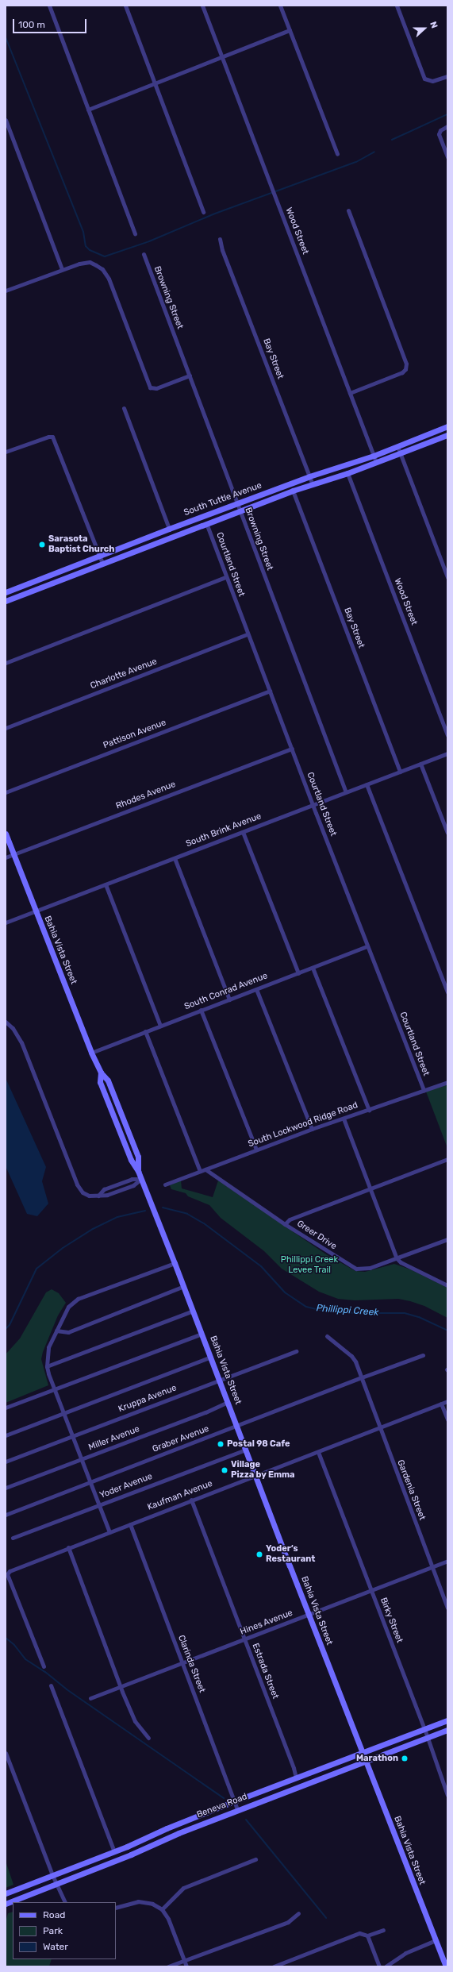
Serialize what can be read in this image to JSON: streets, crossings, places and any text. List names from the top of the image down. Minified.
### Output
{"streets":{"main road":["South Tuttle Avenue","Bahia Vista Street","Beneva Road"],"street":["Wood Street","Browning Street","Bay Street","Courtland Street","Charlotte Avenue","Pattison Avenue","Rhodes Avenue","South Brink Avenue","South Conrad Avenue","South Lockwood Ridge Road","Greer Drive","Kruppa Avenue","Miller Avenue","Graber Avenue","Yoder Avenue","Gardenia Street","Kaufman Avenue","Birky Street","Hines Avenue","Clarinda Street","Estrada Street"]},"crossings":[["Wood Street","South Tuttle Avenue"],["Browning Street","South Tuttle Avenue"],["Browning Street","South Brink Avenue"],["Bay Street","South Tuttle Avenue"],["Bay Street","South Brink Avenue"],["South Tuttle Avenue","Courtland Street"],["Courtland Street","Charlotte Avenue"],["Courtland Street","Pattison Avenue"],["Courtland Street","Rhodes Avenue"],["Courtland Street","South Brink Avenue"],["Courtland Street","South Conrad Avenue"],["Courtland Street","South Lockwood Ridge Road"],["Rhodes Avenue","Bahia Vista Street"],["South Brink Avenue","Bahia Vista Street"],["Bahia Vista Street","South Conrad Avenue"],["Bahia Vista Street","Kruppa Avenue"],["Bahia Vista Street","Miller Avenue"],["Bahia Vista Street","Graber Avenue"],["Bahia Vista Street","Yoder Avenue"],["Bahia Vista Street","Kaufman Avenue"],["Bahia Vista Street","Hines Avenue"],["Bahia Vista Street","Beneva Road"],["South Lockwood Ridge Road","Greer Drive"],["Graber Avenue","Gardenia Street"],["Gardenia Street","Kaufman Avenue"],["Gardenia Street","Hines Avenue"],["Kaufman Avenue","Birky Street"],["Kaufman Avenue","Clarinda Street"],["Kaufman Avenue","Estrada Street"],["Birky Street","Hines Avenue"],["Birky Street","Beneva Road"],["Hines Avenue","Clarinda Street"],["Hines Avenue","Estrada Street"],["Clarinda Street","Beneva Road"],["Estrada Street","Beneva Road"]],"water":["Phillippi Creek"],"parks":["Phillippi Creek Levee Trail"],"places":["Sarasota Baptist Church","Postal 98 Cafe","Village Pizza by Emma","Yoder‘s Restaurant","Marathon"],"legend":["Road","Park","Water"],"scale_bar":"100 m","north":"right"}
